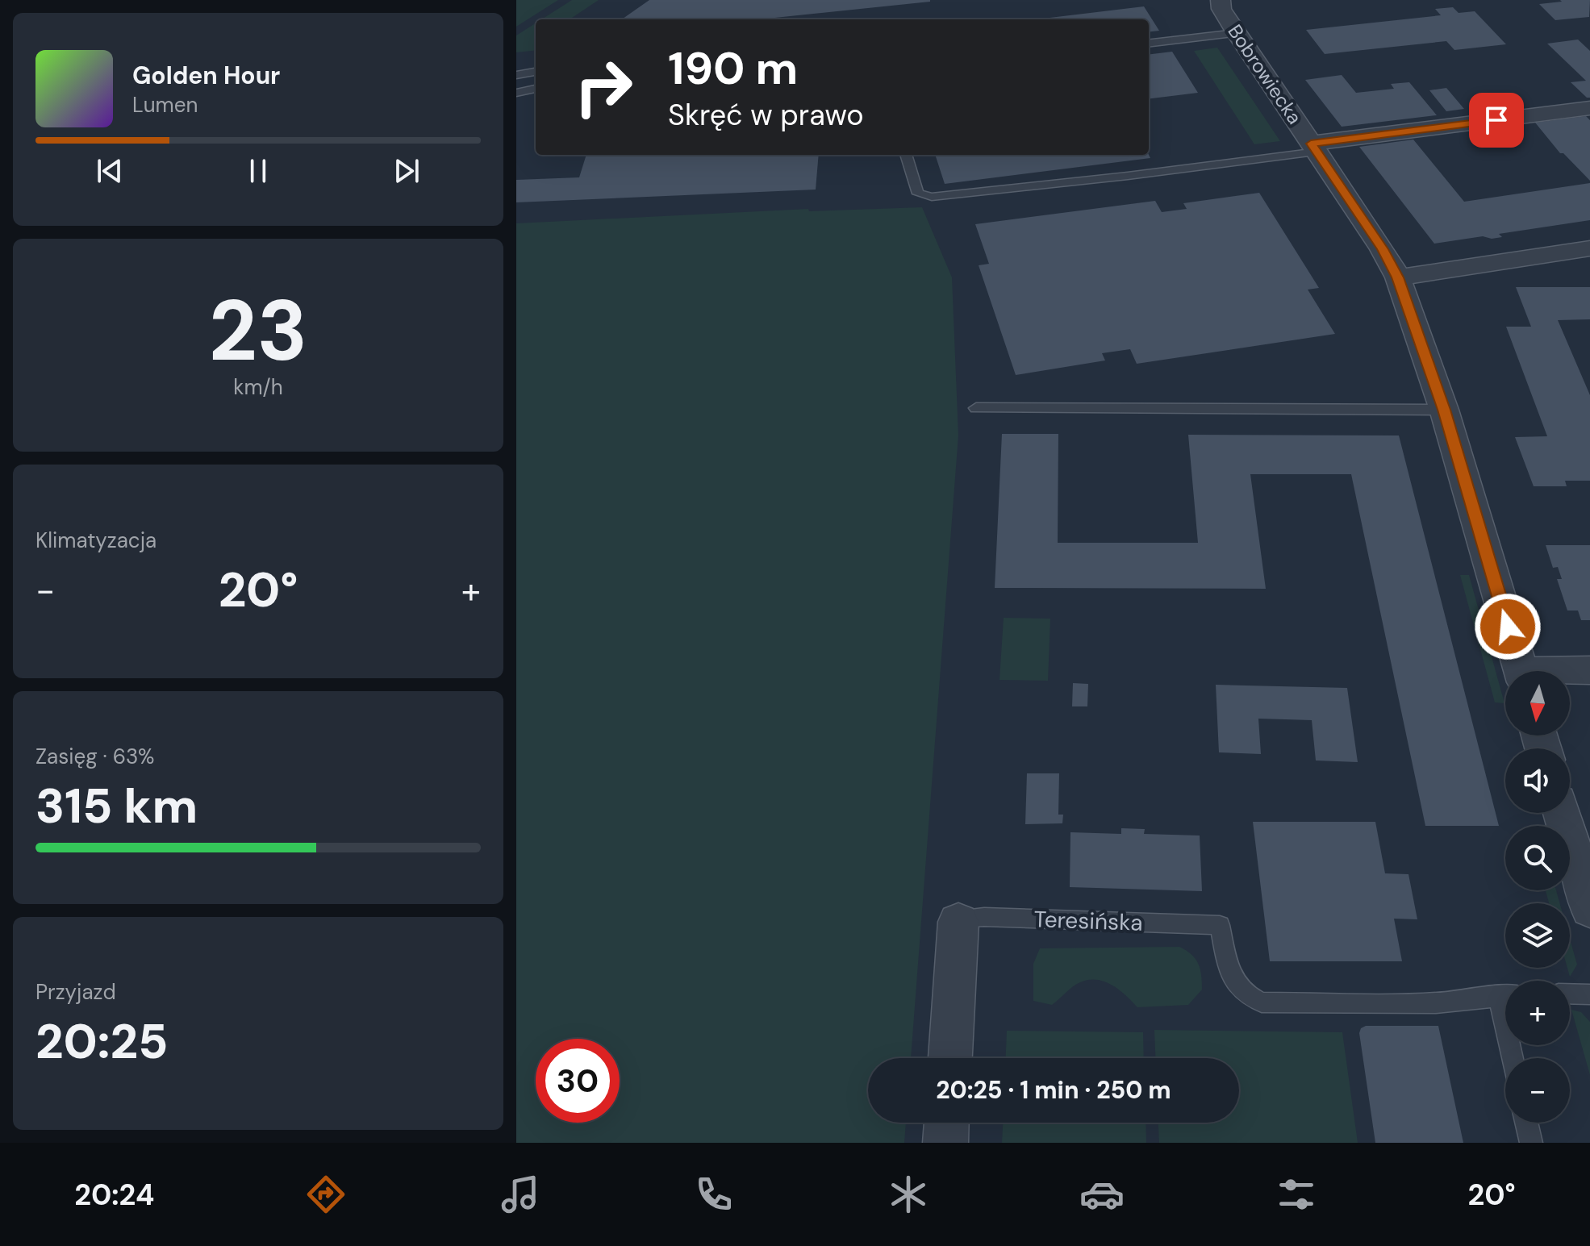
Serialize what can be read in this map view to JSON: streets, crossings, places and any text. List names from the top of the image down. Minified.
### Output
{"streets":{"street":["Bobrowiecka"],"lane":["Teresińska"]},"north":"bottom","page":{"turn":["190 m","Skręć w prawo"],"song":["Golden Hour","Lumen"],"tile":[["23","km/h"],"Klimatyzacja",["Zasięg · 63%","315 km"],["Przyjazd","20:25"]],"heat":["−","20°","+"],"map_buttons":["+","−"],"limit":"30","trip":"20:25 · 1 min · 250 m","tabs":["20:24","20°"]}}
